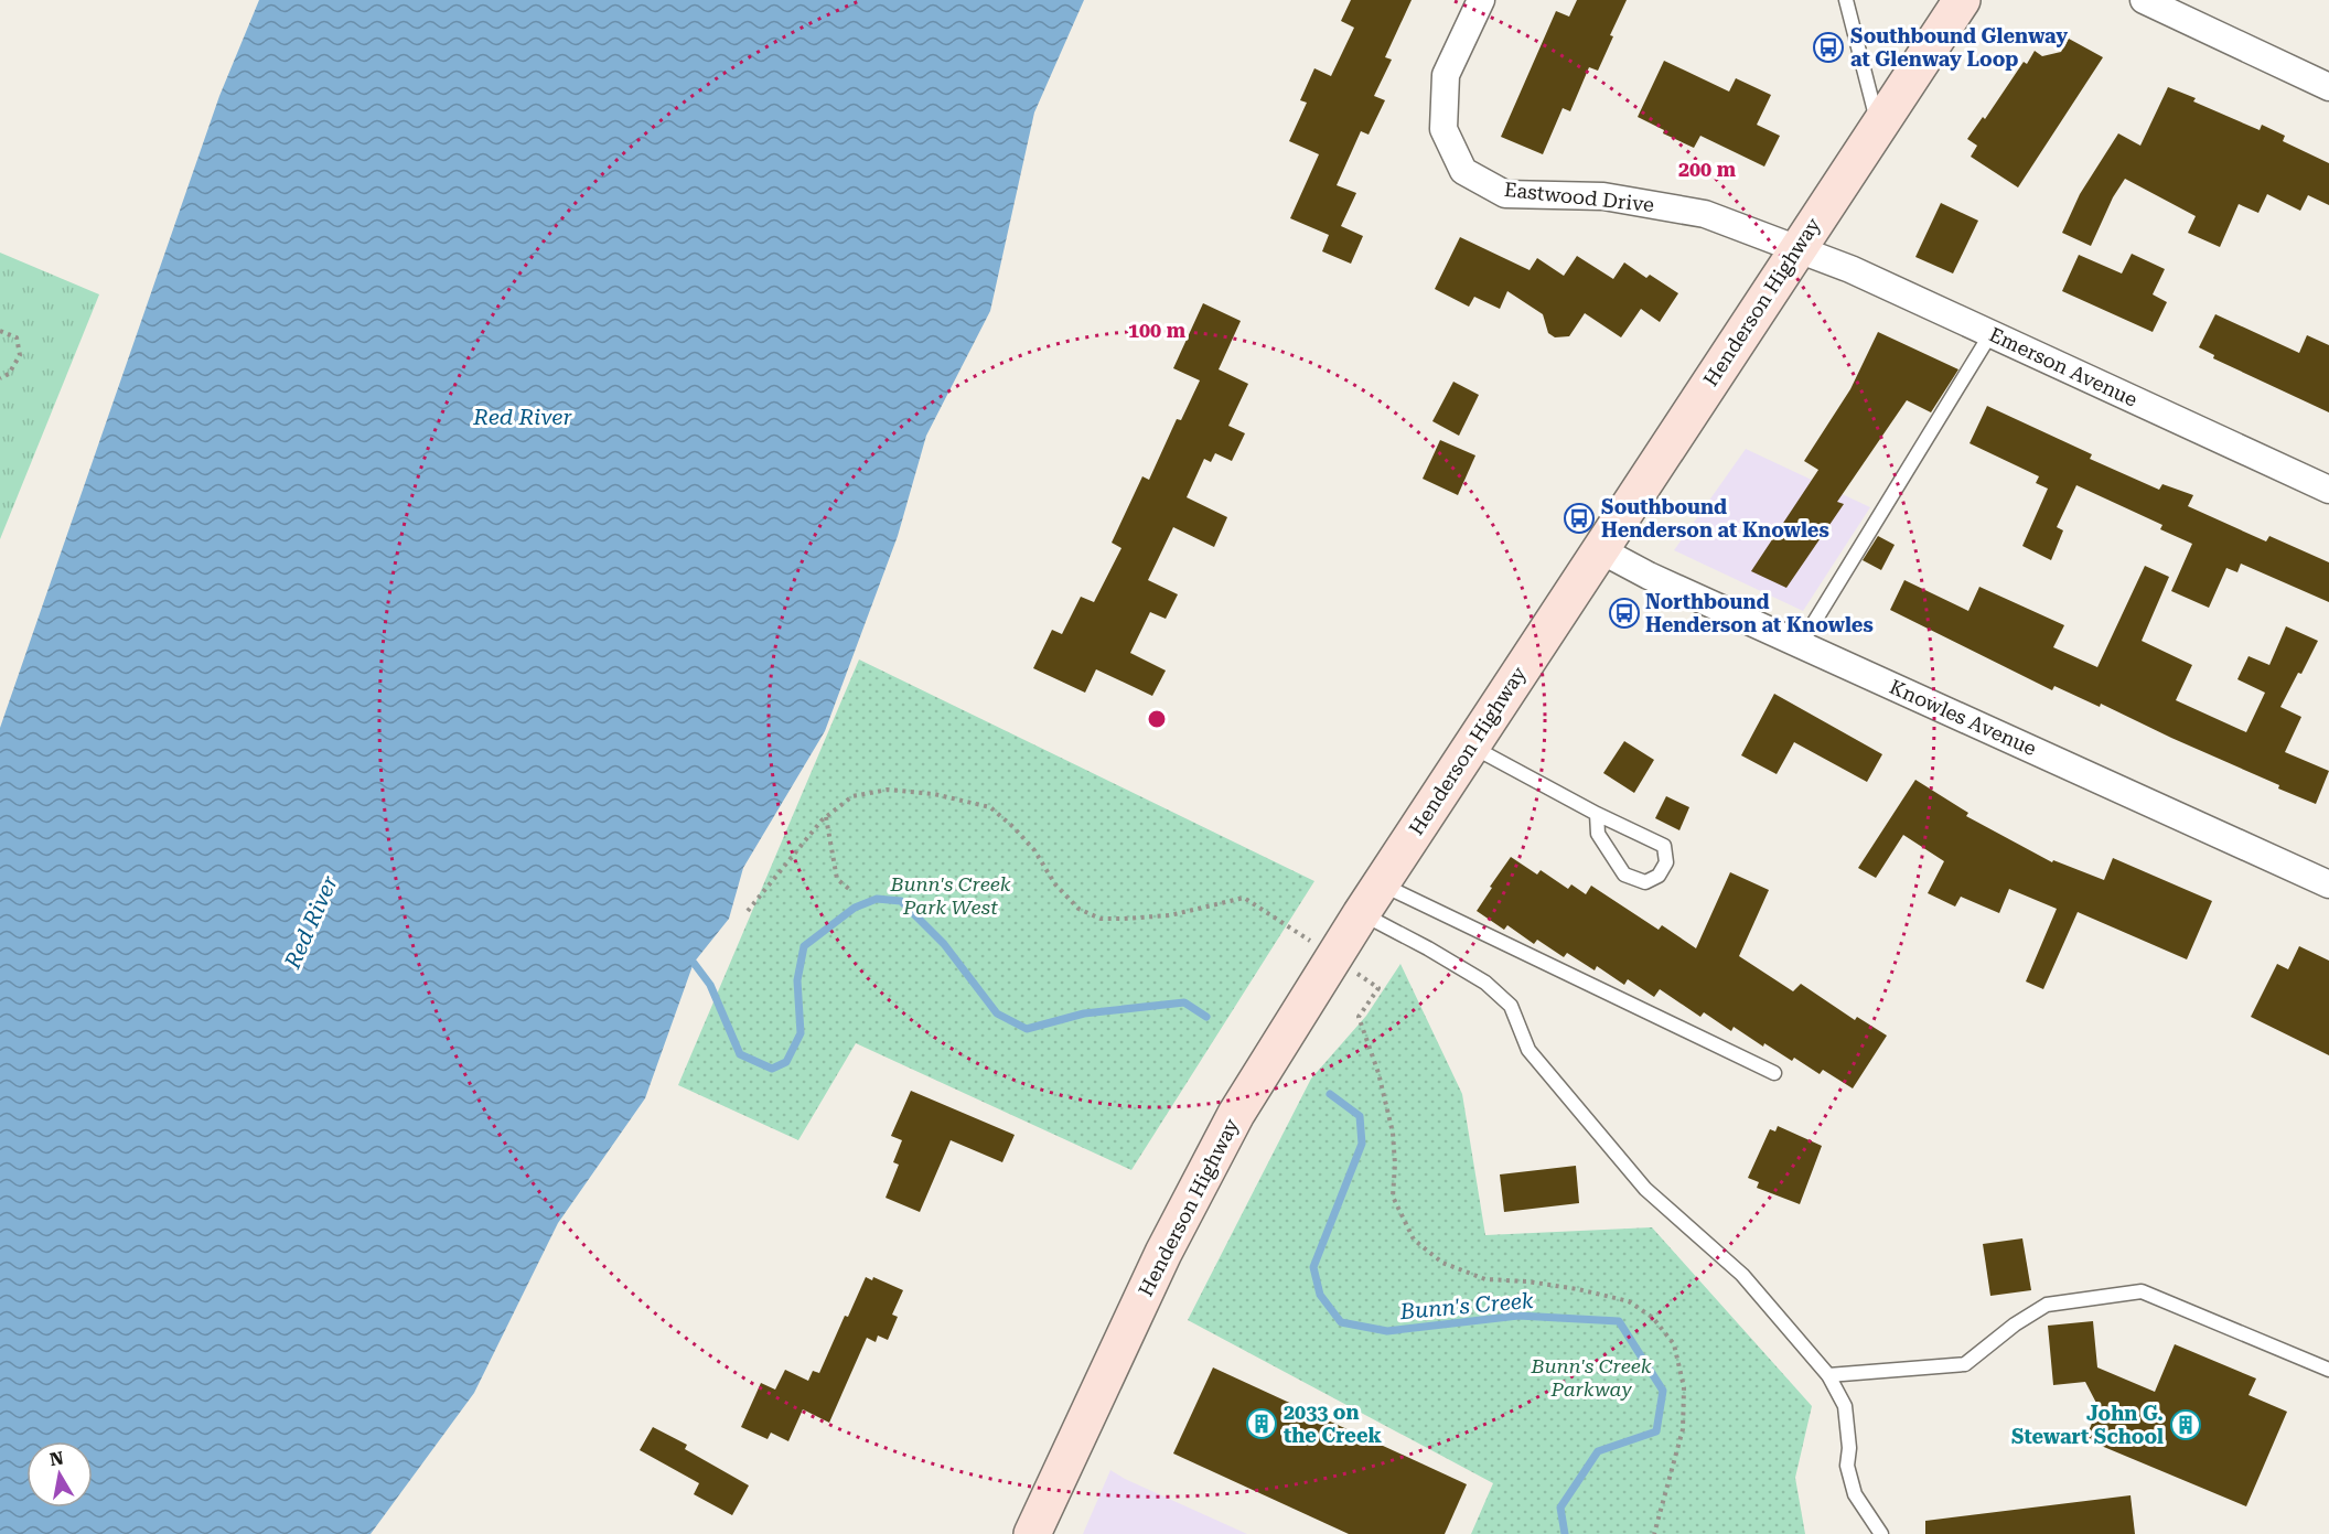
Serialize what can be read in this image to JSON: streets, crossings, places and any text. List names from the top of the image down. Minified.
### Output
{"streets":{"main road":["Henderson Highway"],"street":["Eastwood Drive","Emerson Avenue","Knowles Avenue"]},"crossings":[["Eastwood Drive","Henderson Highway"],["Eastwood Drive","Emerson Avenue"],["Henderson Highway","Emerson Avenue"],["Henderson Highway","Knowles Avenue"]],"water":["Red River","Bunn's Creek"],"parks":["Bunn's Creek Park West","Bunn's Creek Parkway"],"places":{"bus stop":["Southbound Glenway at Glenway Loop","Southbound Henderson at Knowles","Northbound Henderson at Knowles"],"building":["2033 on the Creek","John G. Stewart School"]},"north":"top","rings":["200 m","100 m"]}
